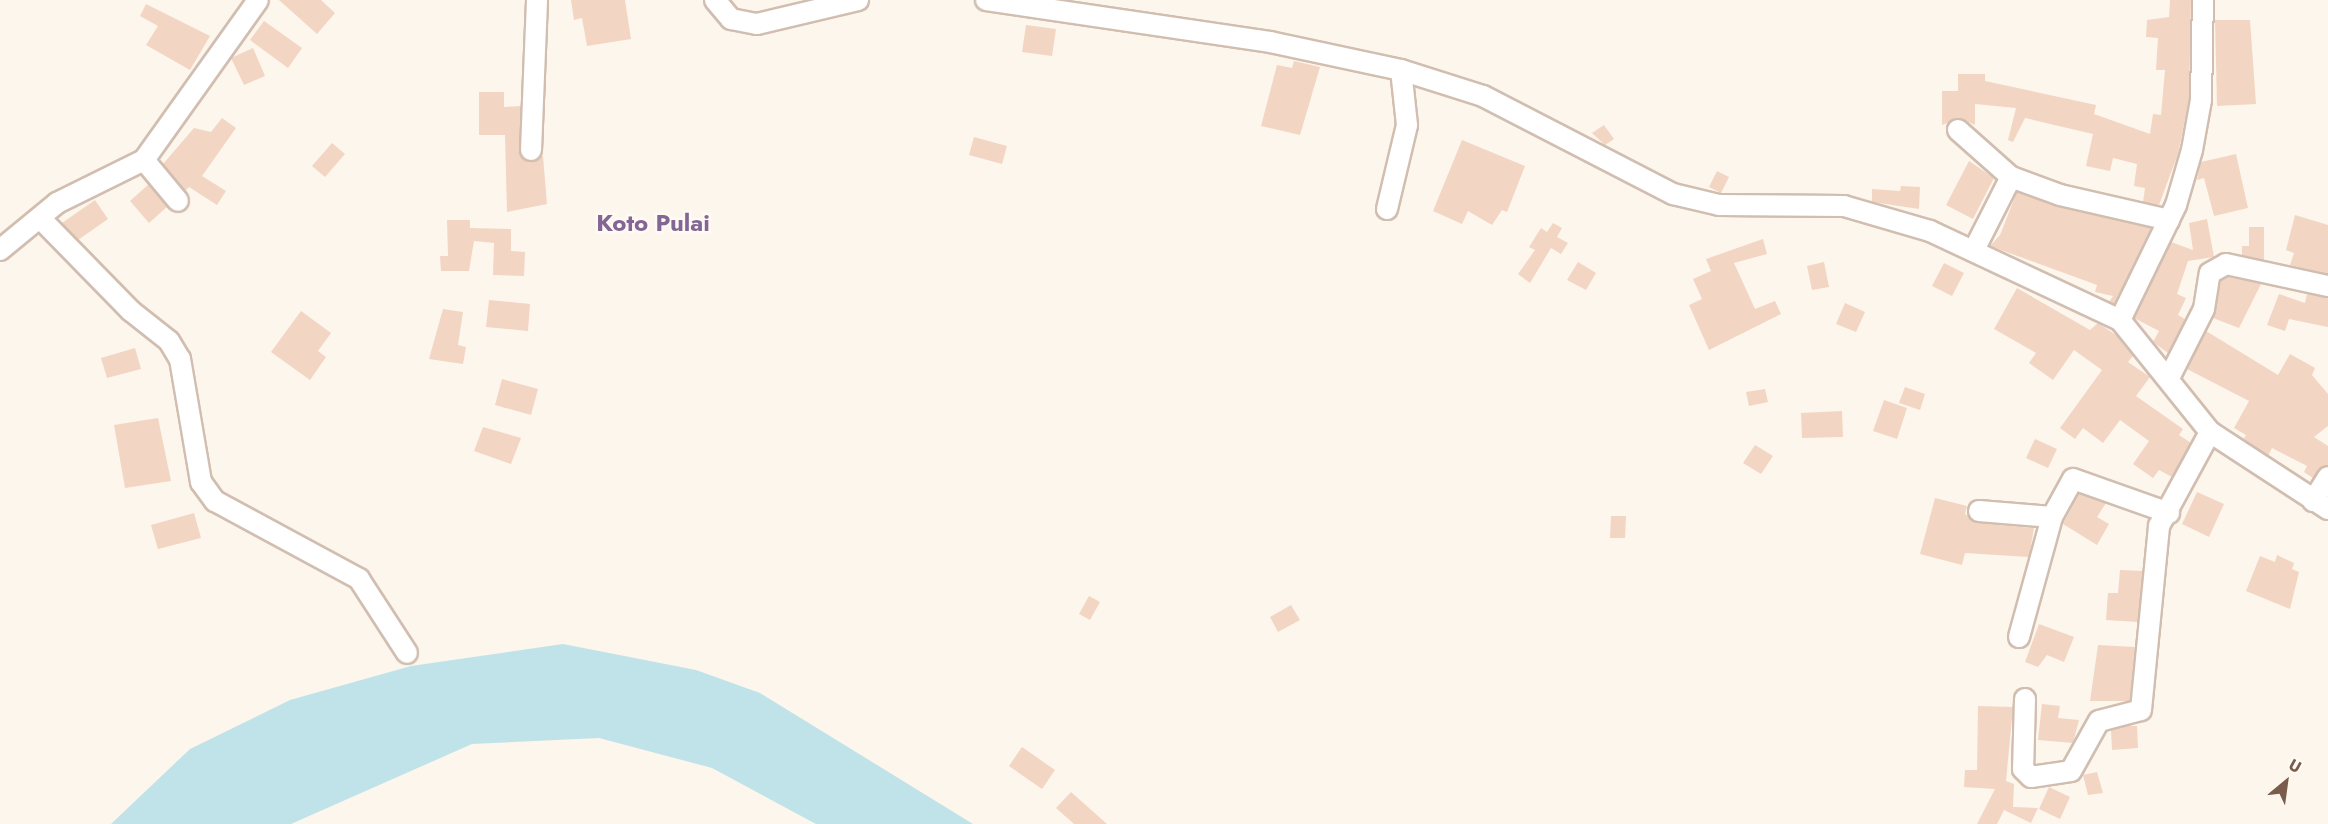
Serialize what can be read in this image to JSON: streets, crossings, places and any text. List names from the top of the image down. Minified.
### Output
{"districts":["Koto Pulai"],"north":"top right"}
